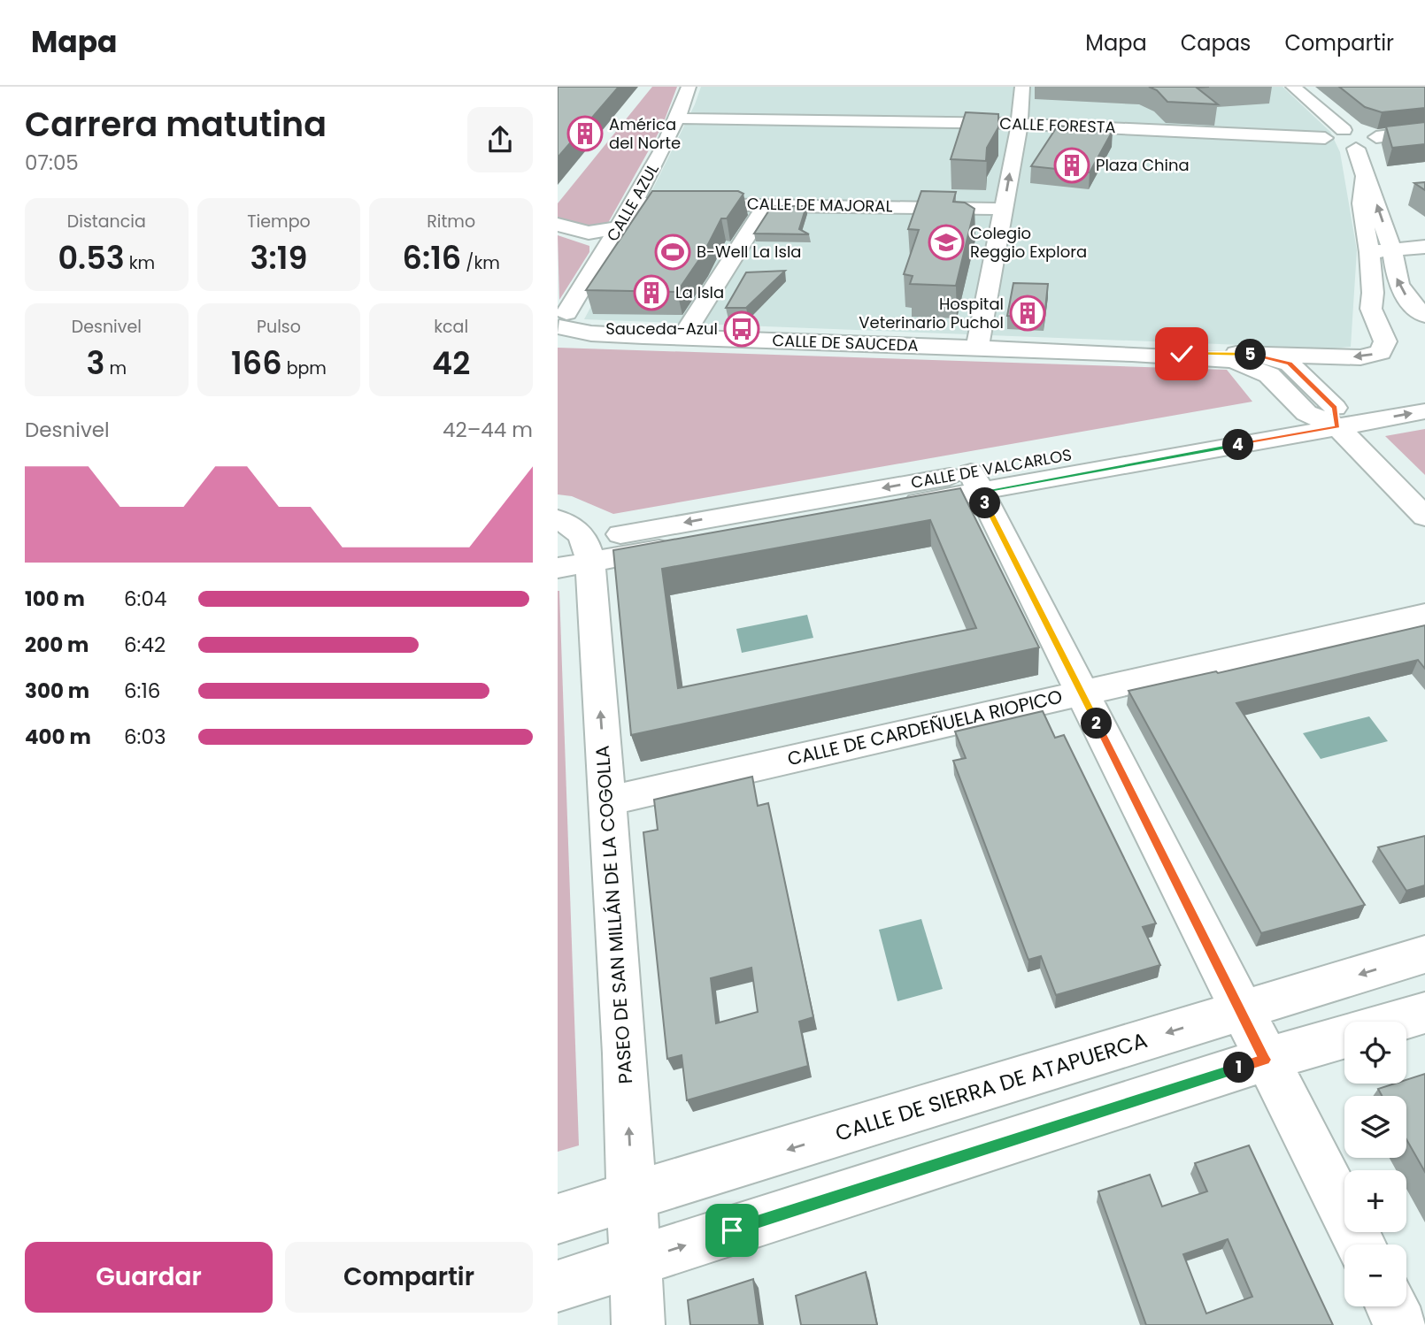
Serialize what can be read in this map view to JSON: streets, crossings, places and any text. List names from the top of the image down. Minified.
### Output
{"streets":{"street":["CALLE FORESTA","CALLE AZUL","CALLE DE MAJORAL","CALLE DE SAUCEDA","CALLE DE VALCARLOS","CALLE DE CARDEÑUELA RIOPICO","PASEO DE SAN MILLÁN DE LA COGOLLA","CALLE DE SIERRA DE ATAPUERCA"]},"crossings":[["CALLE FORESTA","CALLE AZUL"],["CALLE AZUL","CALLE DE MAJORAL"],["CALLE AZUL","CALLE DE SAUCEDA"],["CALLE DE SAUCEDA","CALLE DE VALCARLOS"],["CALLE DE VALCARLOS","PASEO DE SAN MILLÁN DE LA COGOLLA"],["CALLE DE CARDEÑUELA RIOPICO","PASEO DE SAN MILLÁN DE LA COGOLLA"],["PASEO DE SAN MILLÁN DE LA COGOLLA","CALLE DE SIERRA DE ATAPUERCA"]],"one_way":["PASEO DE SAN MILLÁN DE LA COGOLLA"],"places":{"building":["América del Norte","Plaza China","La Isla","Hospital Veterinario Puchol"],"school or university":["Colegio Reggio Explora"],"sports":["B-Well La Isla"],"bus stop":["Sauceda-Azul"]},"page":{"header":"Mapa","nav":["Mapa","Capas","Compartir"],"heading":["Carrera matutina","07:05"],"stats":[["Distancia","0.53 km"],["Tiempo","3:19"],["Ritmo","6:16 /km"],["Desnivel","3 m"],["Pulso","166 bpm"],["kcal","42"]],"pins":["5","4","3","2","1"],"chart":["Desnivel","42–44 m"],"list":[{"name":"100 m","note":"6:04"},{"name":"200 m","note":"6:42"},{"name":"300 m","note":"6:16"},{"name":"400 m","note":"6:03"}],"map_buttons":["+","−"],"buttons":["Guardar","Compartir"]}}
